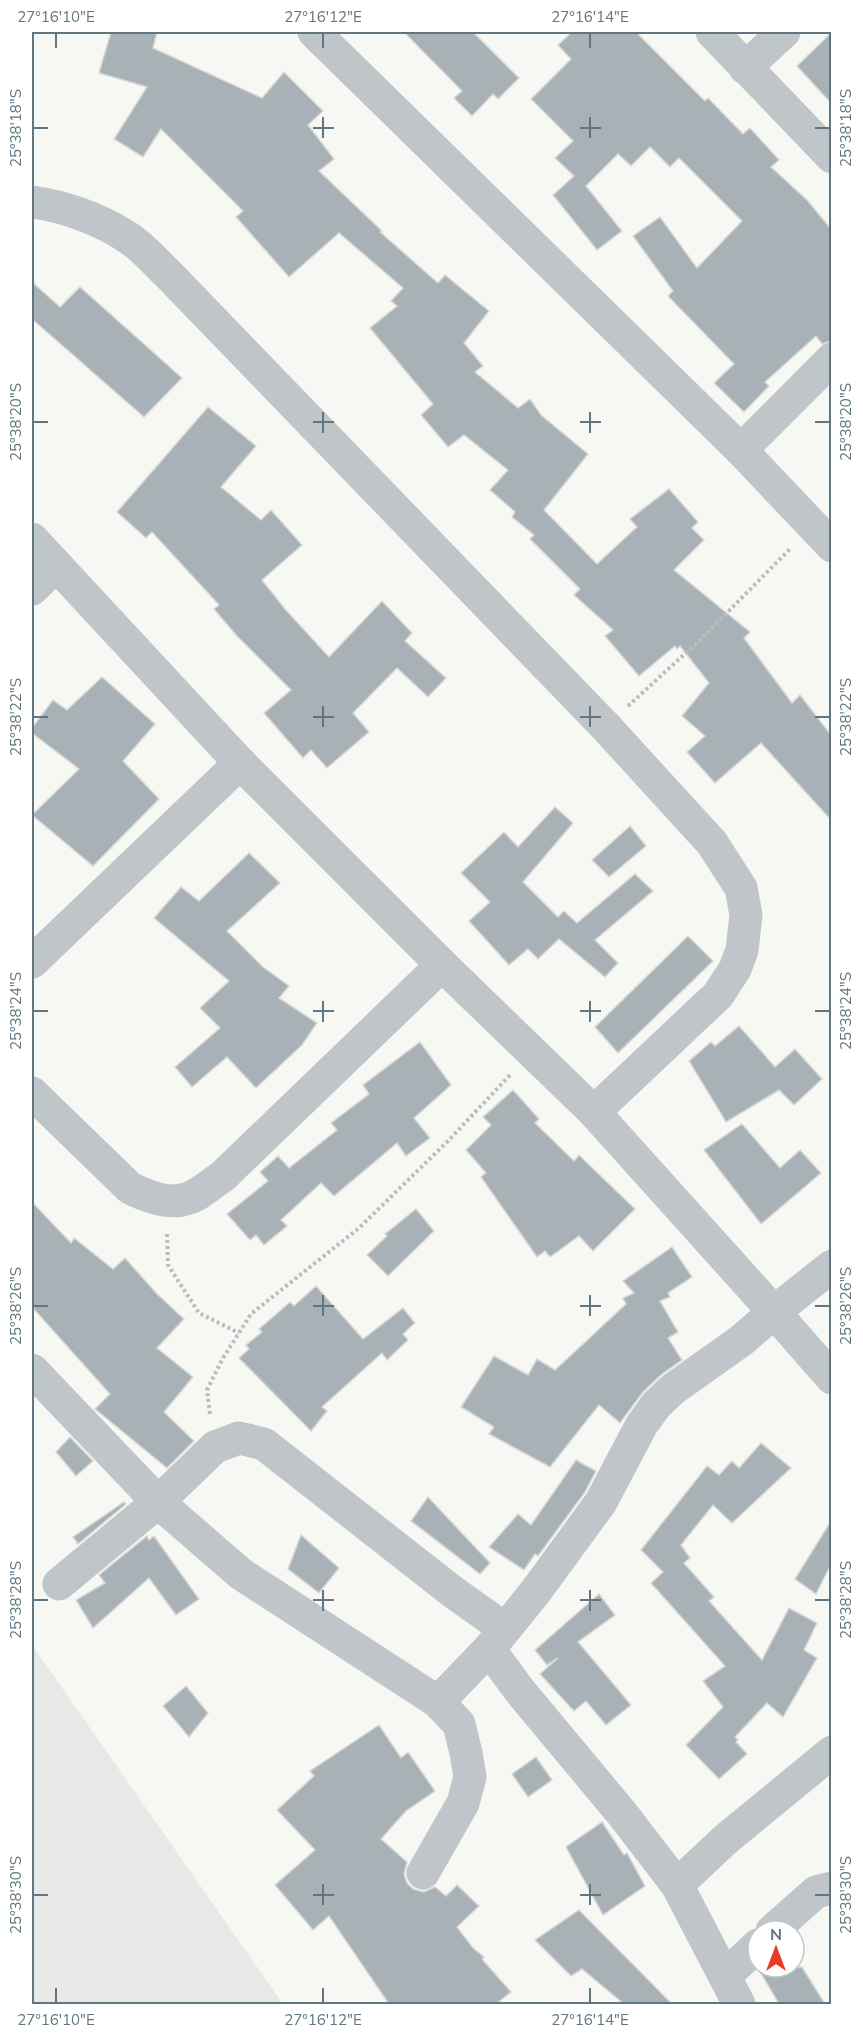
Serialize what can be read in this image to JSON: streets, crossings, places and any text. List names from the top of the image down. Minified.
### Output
{"north":"top","coordinates":["27°16'10\"E","27°16'12\"E","27°16'14\"E","25°38'18\"S","25°38'20\"S","25°38'22\"S","25°38'24\"S","25°38'26\"S","25°38'28\"S","25°38'30\"S"]}
